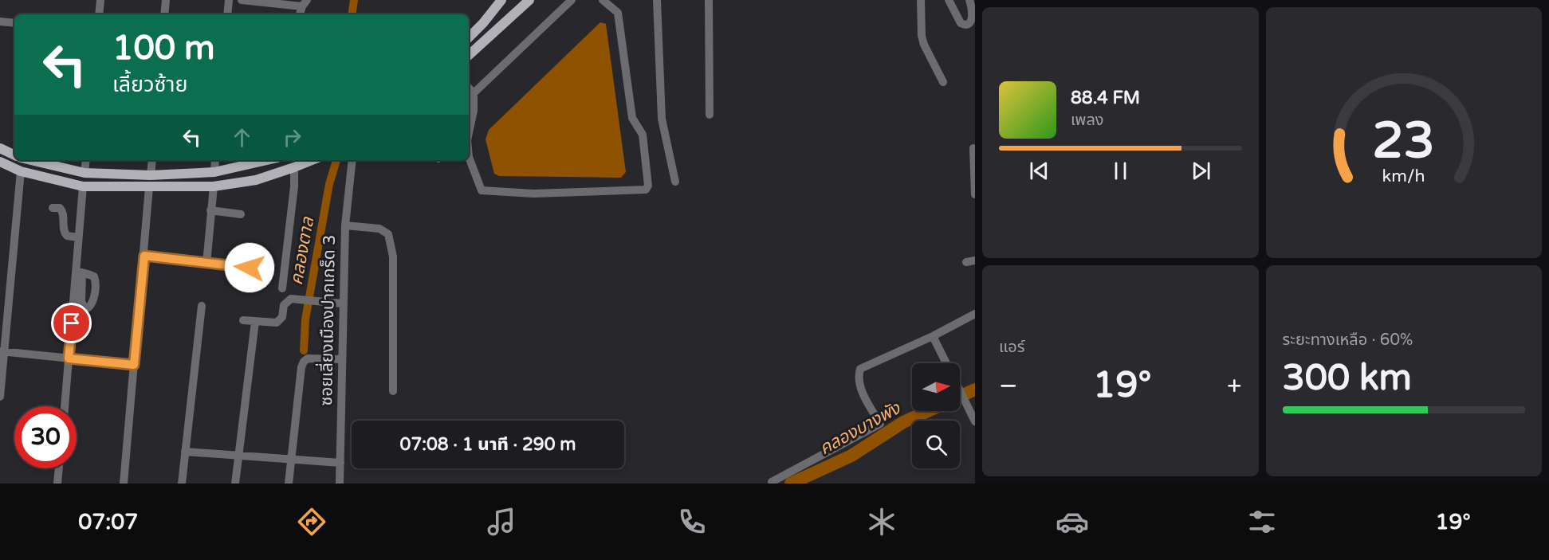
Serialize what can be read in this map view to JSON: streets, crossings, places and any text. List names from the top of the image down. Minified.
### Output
{"streets":{"street":["ซอยเลี่ยงเมืองปากเกร็ด 3"]},"water":["คลองตาล","คลองบางพัง"],"north":"right","page":{"turn":["100 m","เลี้ยวซ้าย"],"song":["88.4 FM","เพลง"],"tile":["แอร์",["ระยะทางเหลือ · 60%","300 km"]],"heat":["−","19°","+"],"limit":"30","trip":"07:08 · 1 นาที · 290 m","tabs":["07:07","19°"],"gauge":["23","km/h"]}}
